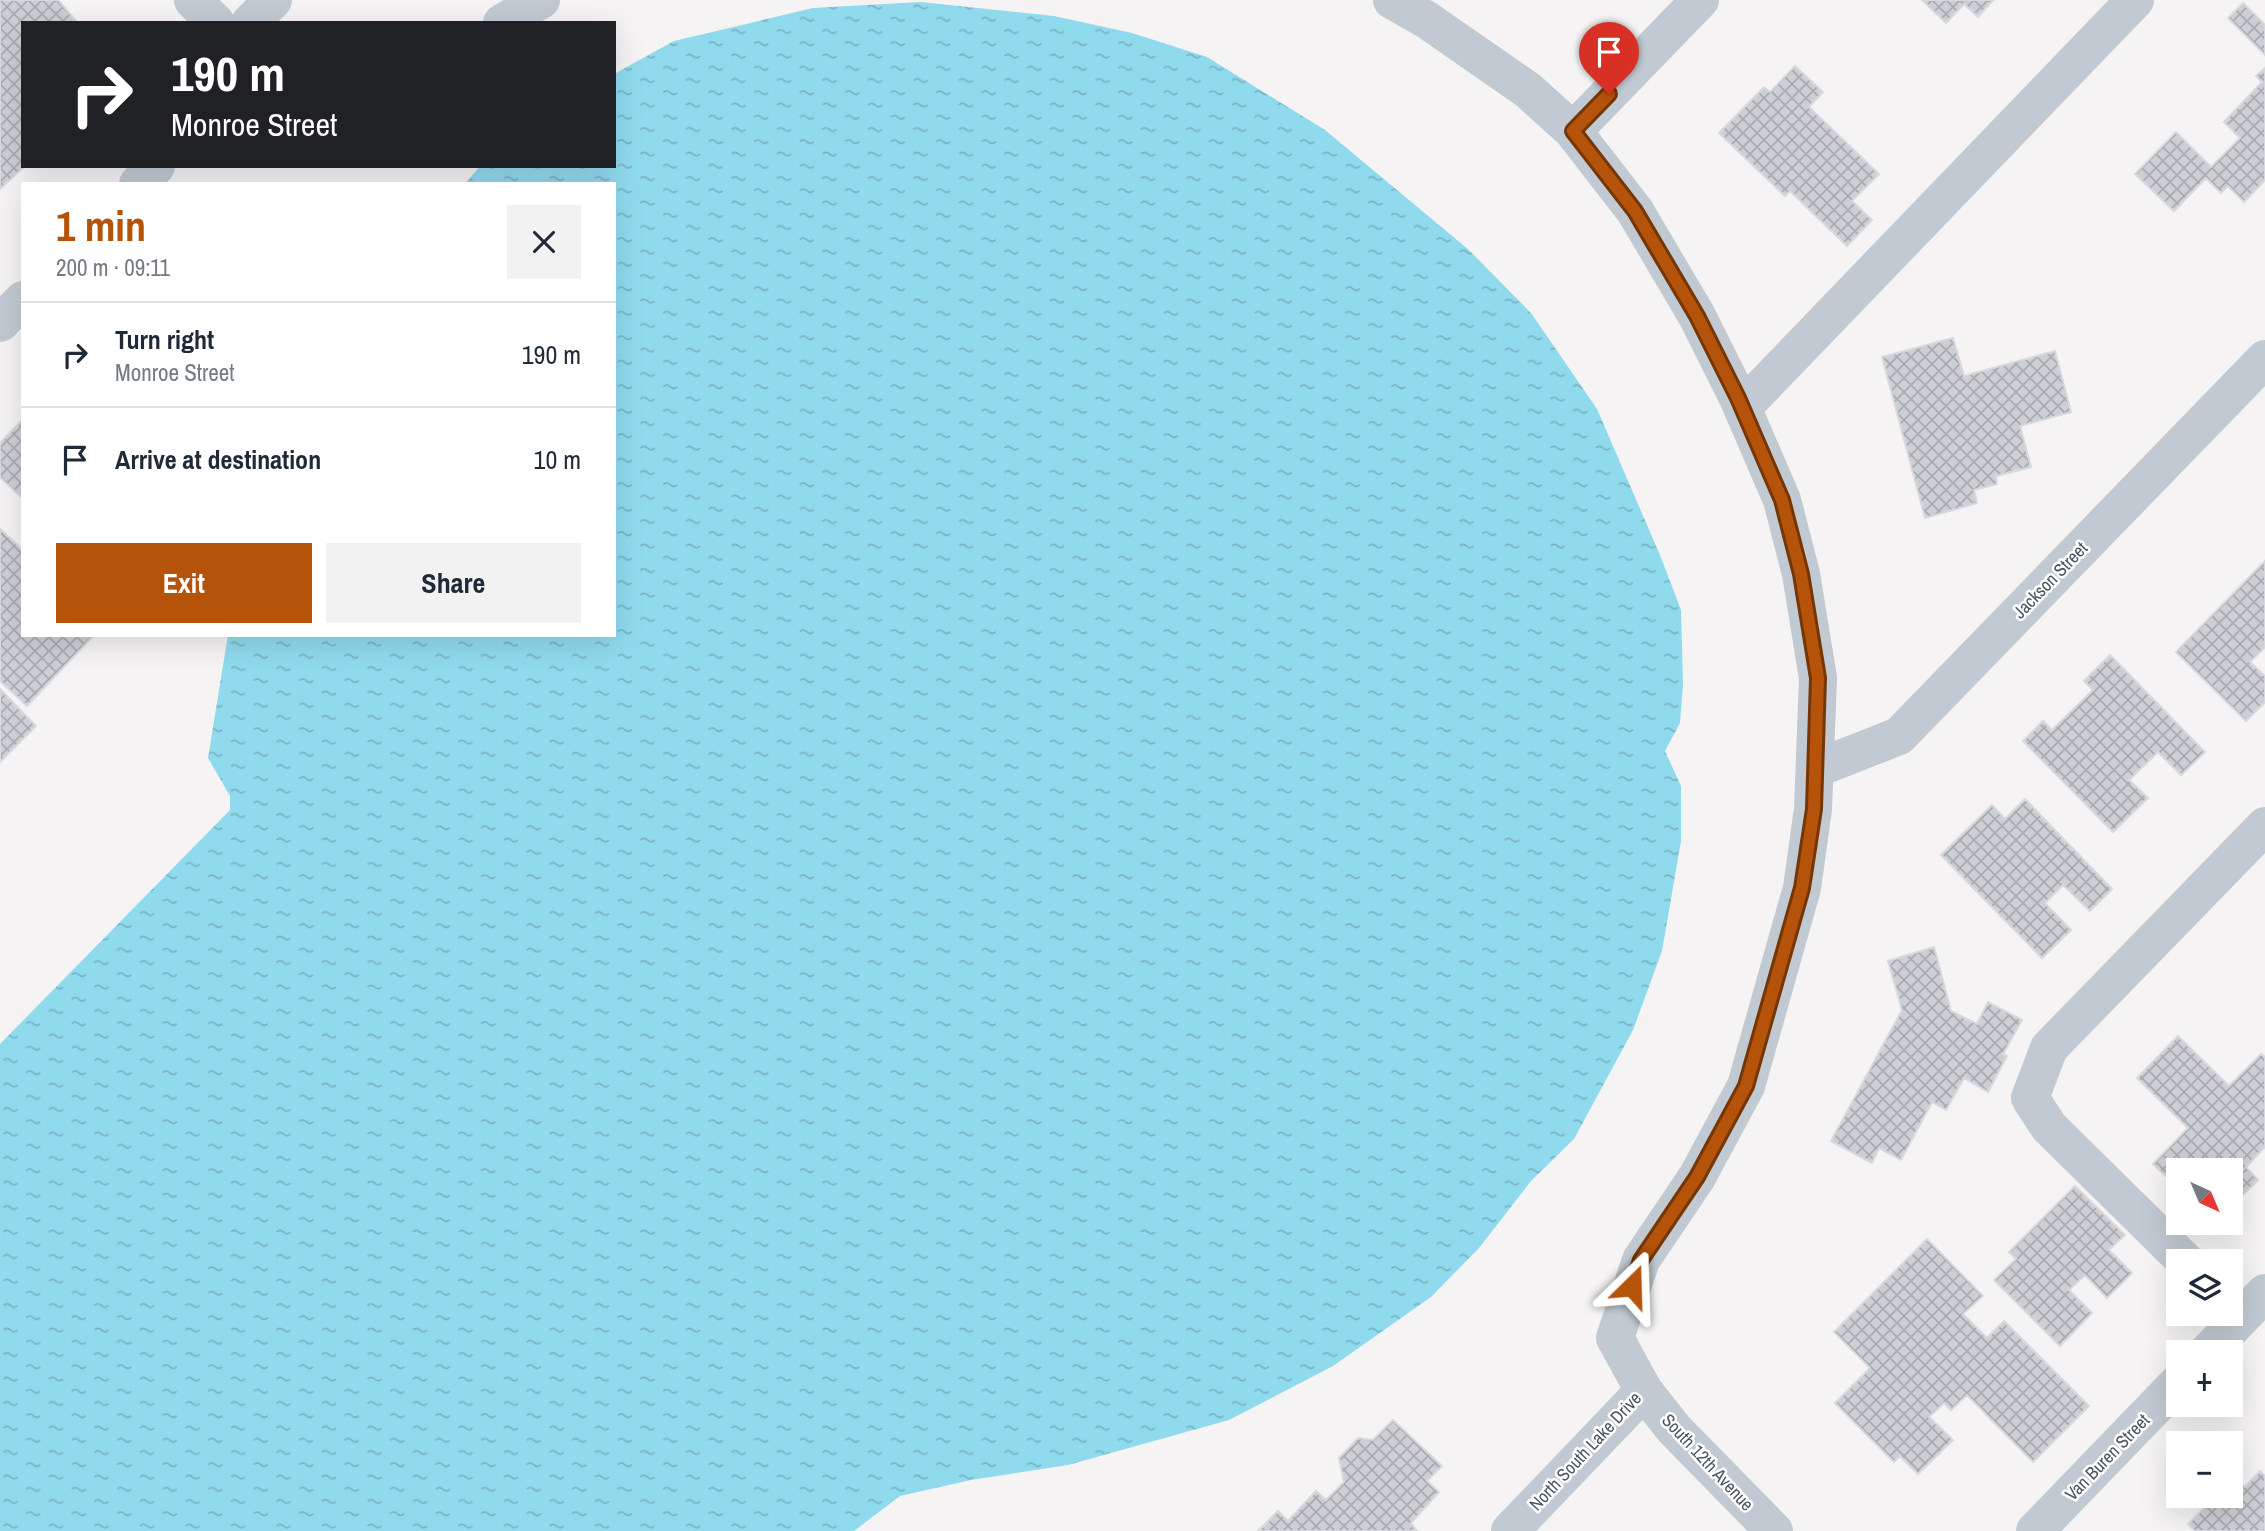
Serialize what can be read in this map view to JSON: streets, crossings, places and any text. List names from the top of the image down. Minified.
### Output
{"streets":{"street":["Jackson Street","North South Lake Drive","Van Buren Street","South 12th Avenue"]},"crossings":[["Jackson Street","North South Lake Drive"],["North South Lake Drive","South 12th Avenue"]],"north":"bottom right","page":{"turn":["190 m","Monroe Street"],"heading":["1 min","200 m · 09:11"],"list":[{"name":"Turn right","note":"Monroe Street","value":"190 m"},{"name":"Arrive at destination","value":"10 m"}],"buttons":["Exit","Share"],"map_buttons":["+","−"]}}
